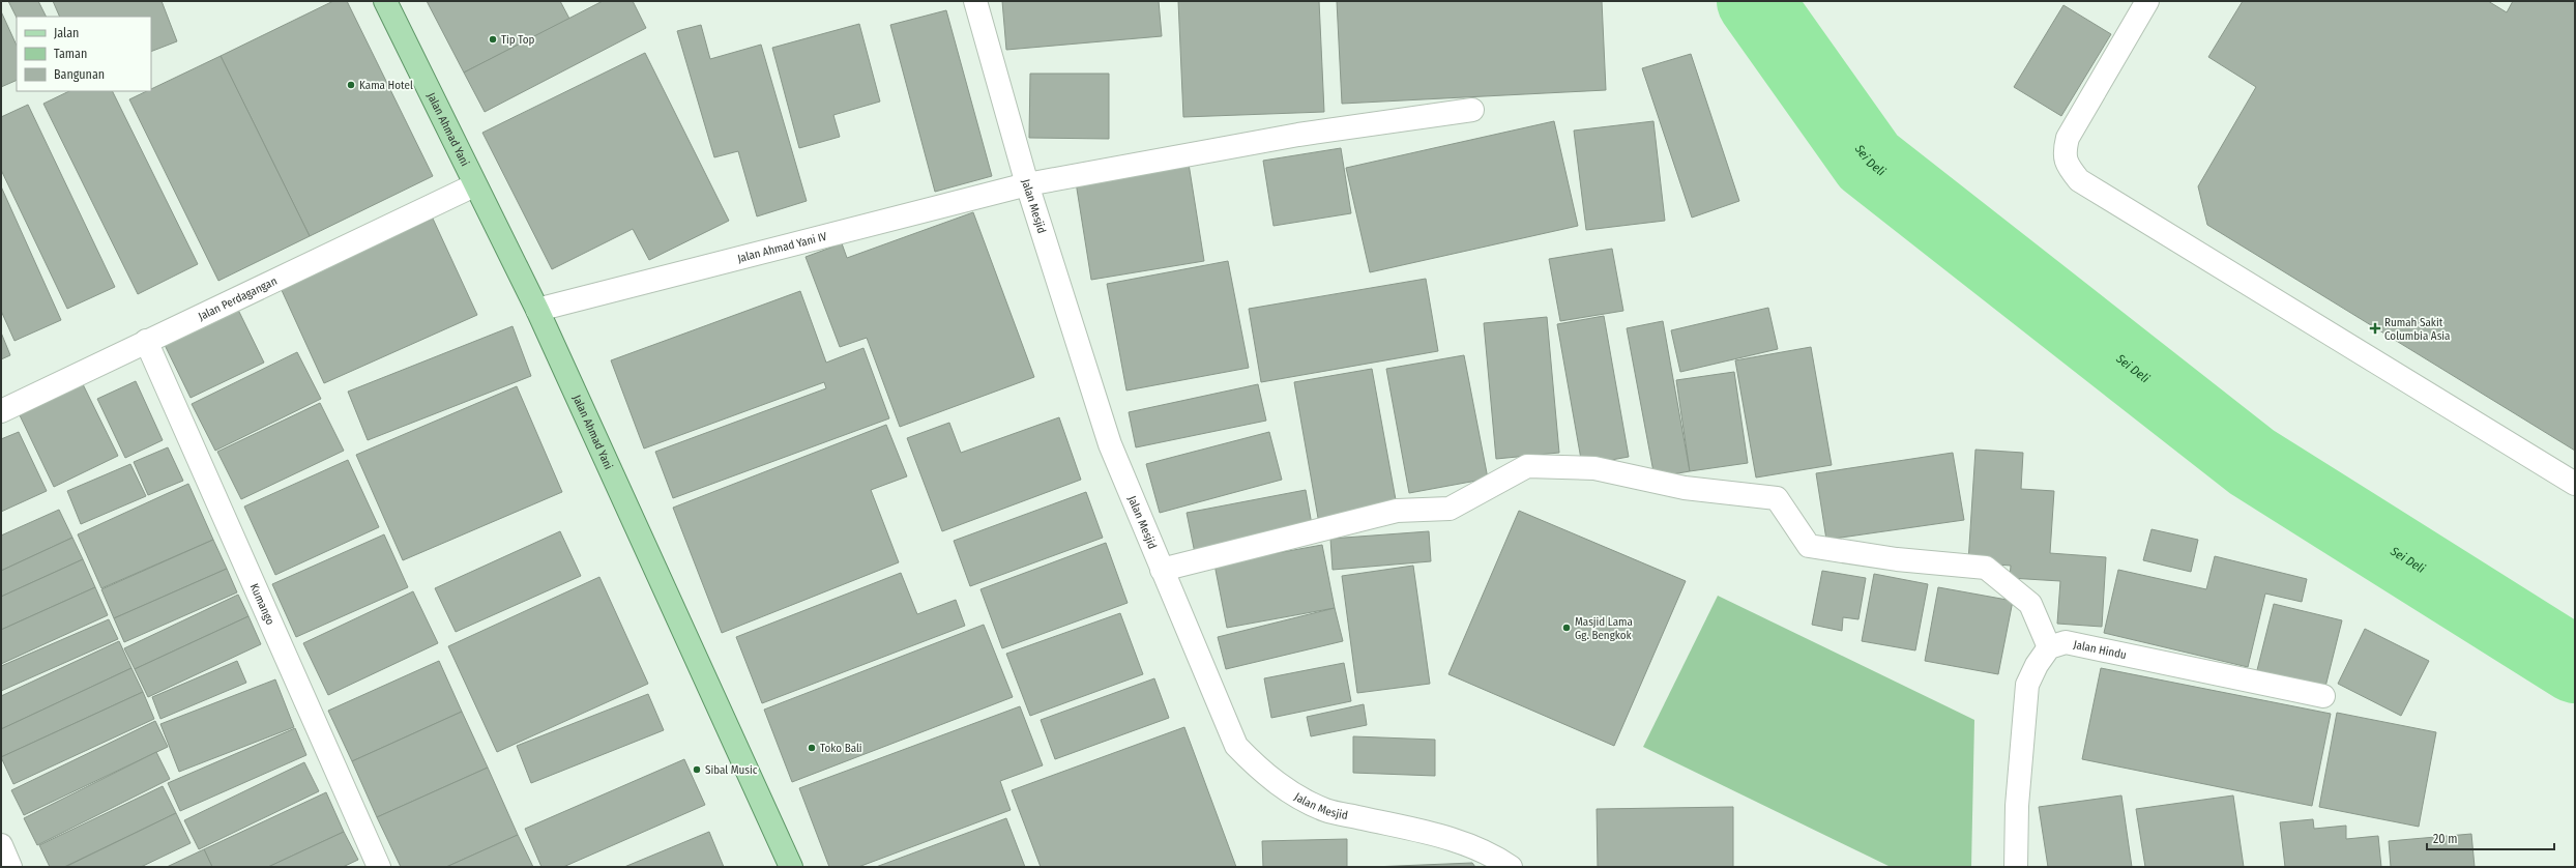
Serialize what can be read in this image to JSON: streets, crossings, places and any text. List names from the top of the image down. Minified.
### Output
{"streets":{"main road":["Jalan Ahmad Yani"],"street":["Jalan Mesjid","Jalan Ahmad Yani IV","Jalan Perdagangan","Kumango","Jalan Hindu"]},"crossings":[["Jalan Ahmad Yani","Jalan Ahmad Yani IV"],["Jalan Ahmad Yani","Jalan Perdagangan"],["Jalan Mesjid","Jalan Ahmad Yani IV"],["Jalan Perdagangan","Kumango"]],"water":["Sei Deli"],"places":{"other":["Tip Top","Kama Hotel","Masjid Lama Gg. Bengkok","Toko Bali","Sibal Music"],"health":["Rumah Sakit Columbia Asia"]},"legend":["Jalan","Taman","Bangunan"],"scale_bar":"20 m"}
